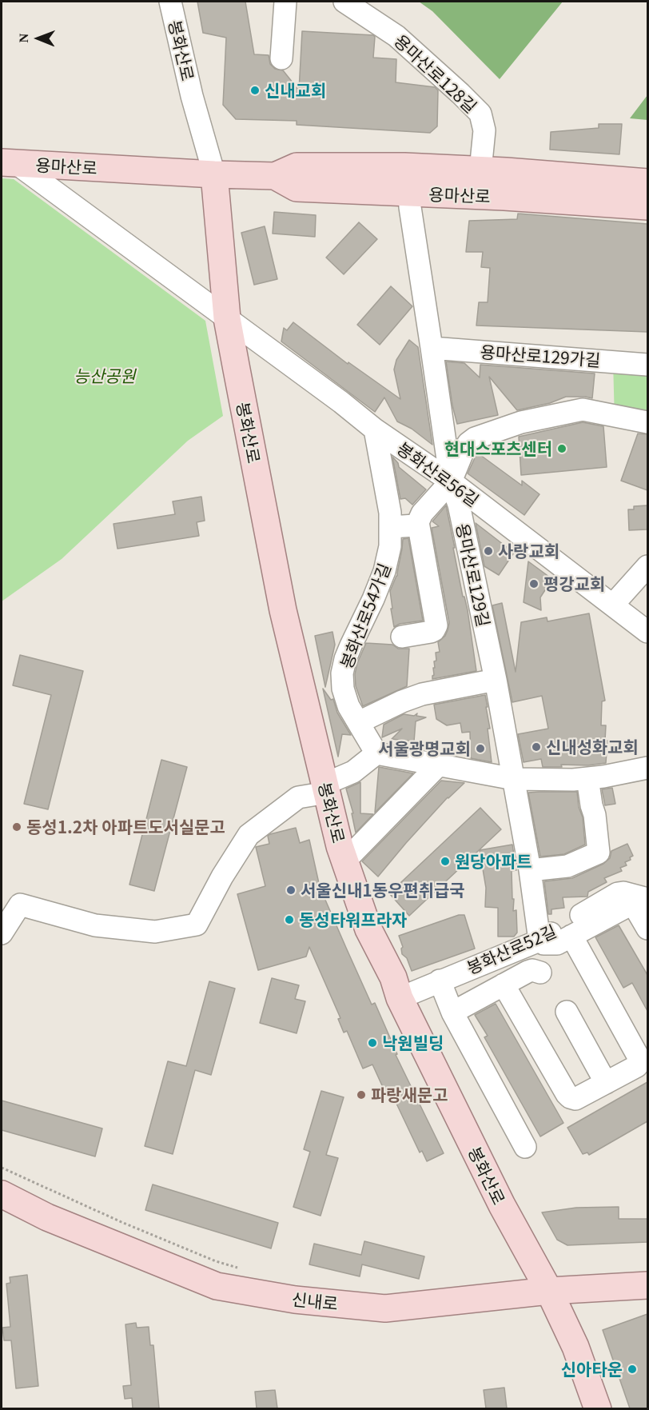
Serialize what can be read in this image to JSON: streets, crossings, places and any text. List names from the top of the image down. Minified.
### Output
{"streets":{"main road":["봉화산로","용마산로","신내로"],"street":["용마산로128길","용마산로129가길","봉화산로56길","용마산로129길","봉화산로54가길","봉화산로52길"]},"crossings":[["봉화산로","용마산로"],["봉화산로","봉화산로56길"],["봉화산로","봉화산로52길"],["봉화산로","신내로"],["용마산로128길","용마산로"],["용마산로","봉화산로56길"],["용마산로","용마산로129길"],["용마산로129가길","용마산로129길"],["봉화산로56길","용마산로129길"],["봉화산로56길","봉화산로54가길"],["용마산로129길","봉화산로52길"]],"parks":["능산공원"],"places":["신내교회","현대스포츠센터","사랑교회","평강교회","신내성화교회","서울광명교회","동성1.2차 아파트도서실문고","원당아파트","서울신내1동우편취급국","동성타워프라자","낙원빌딩","파랑새문고","신아타운"],"north":"left"}
